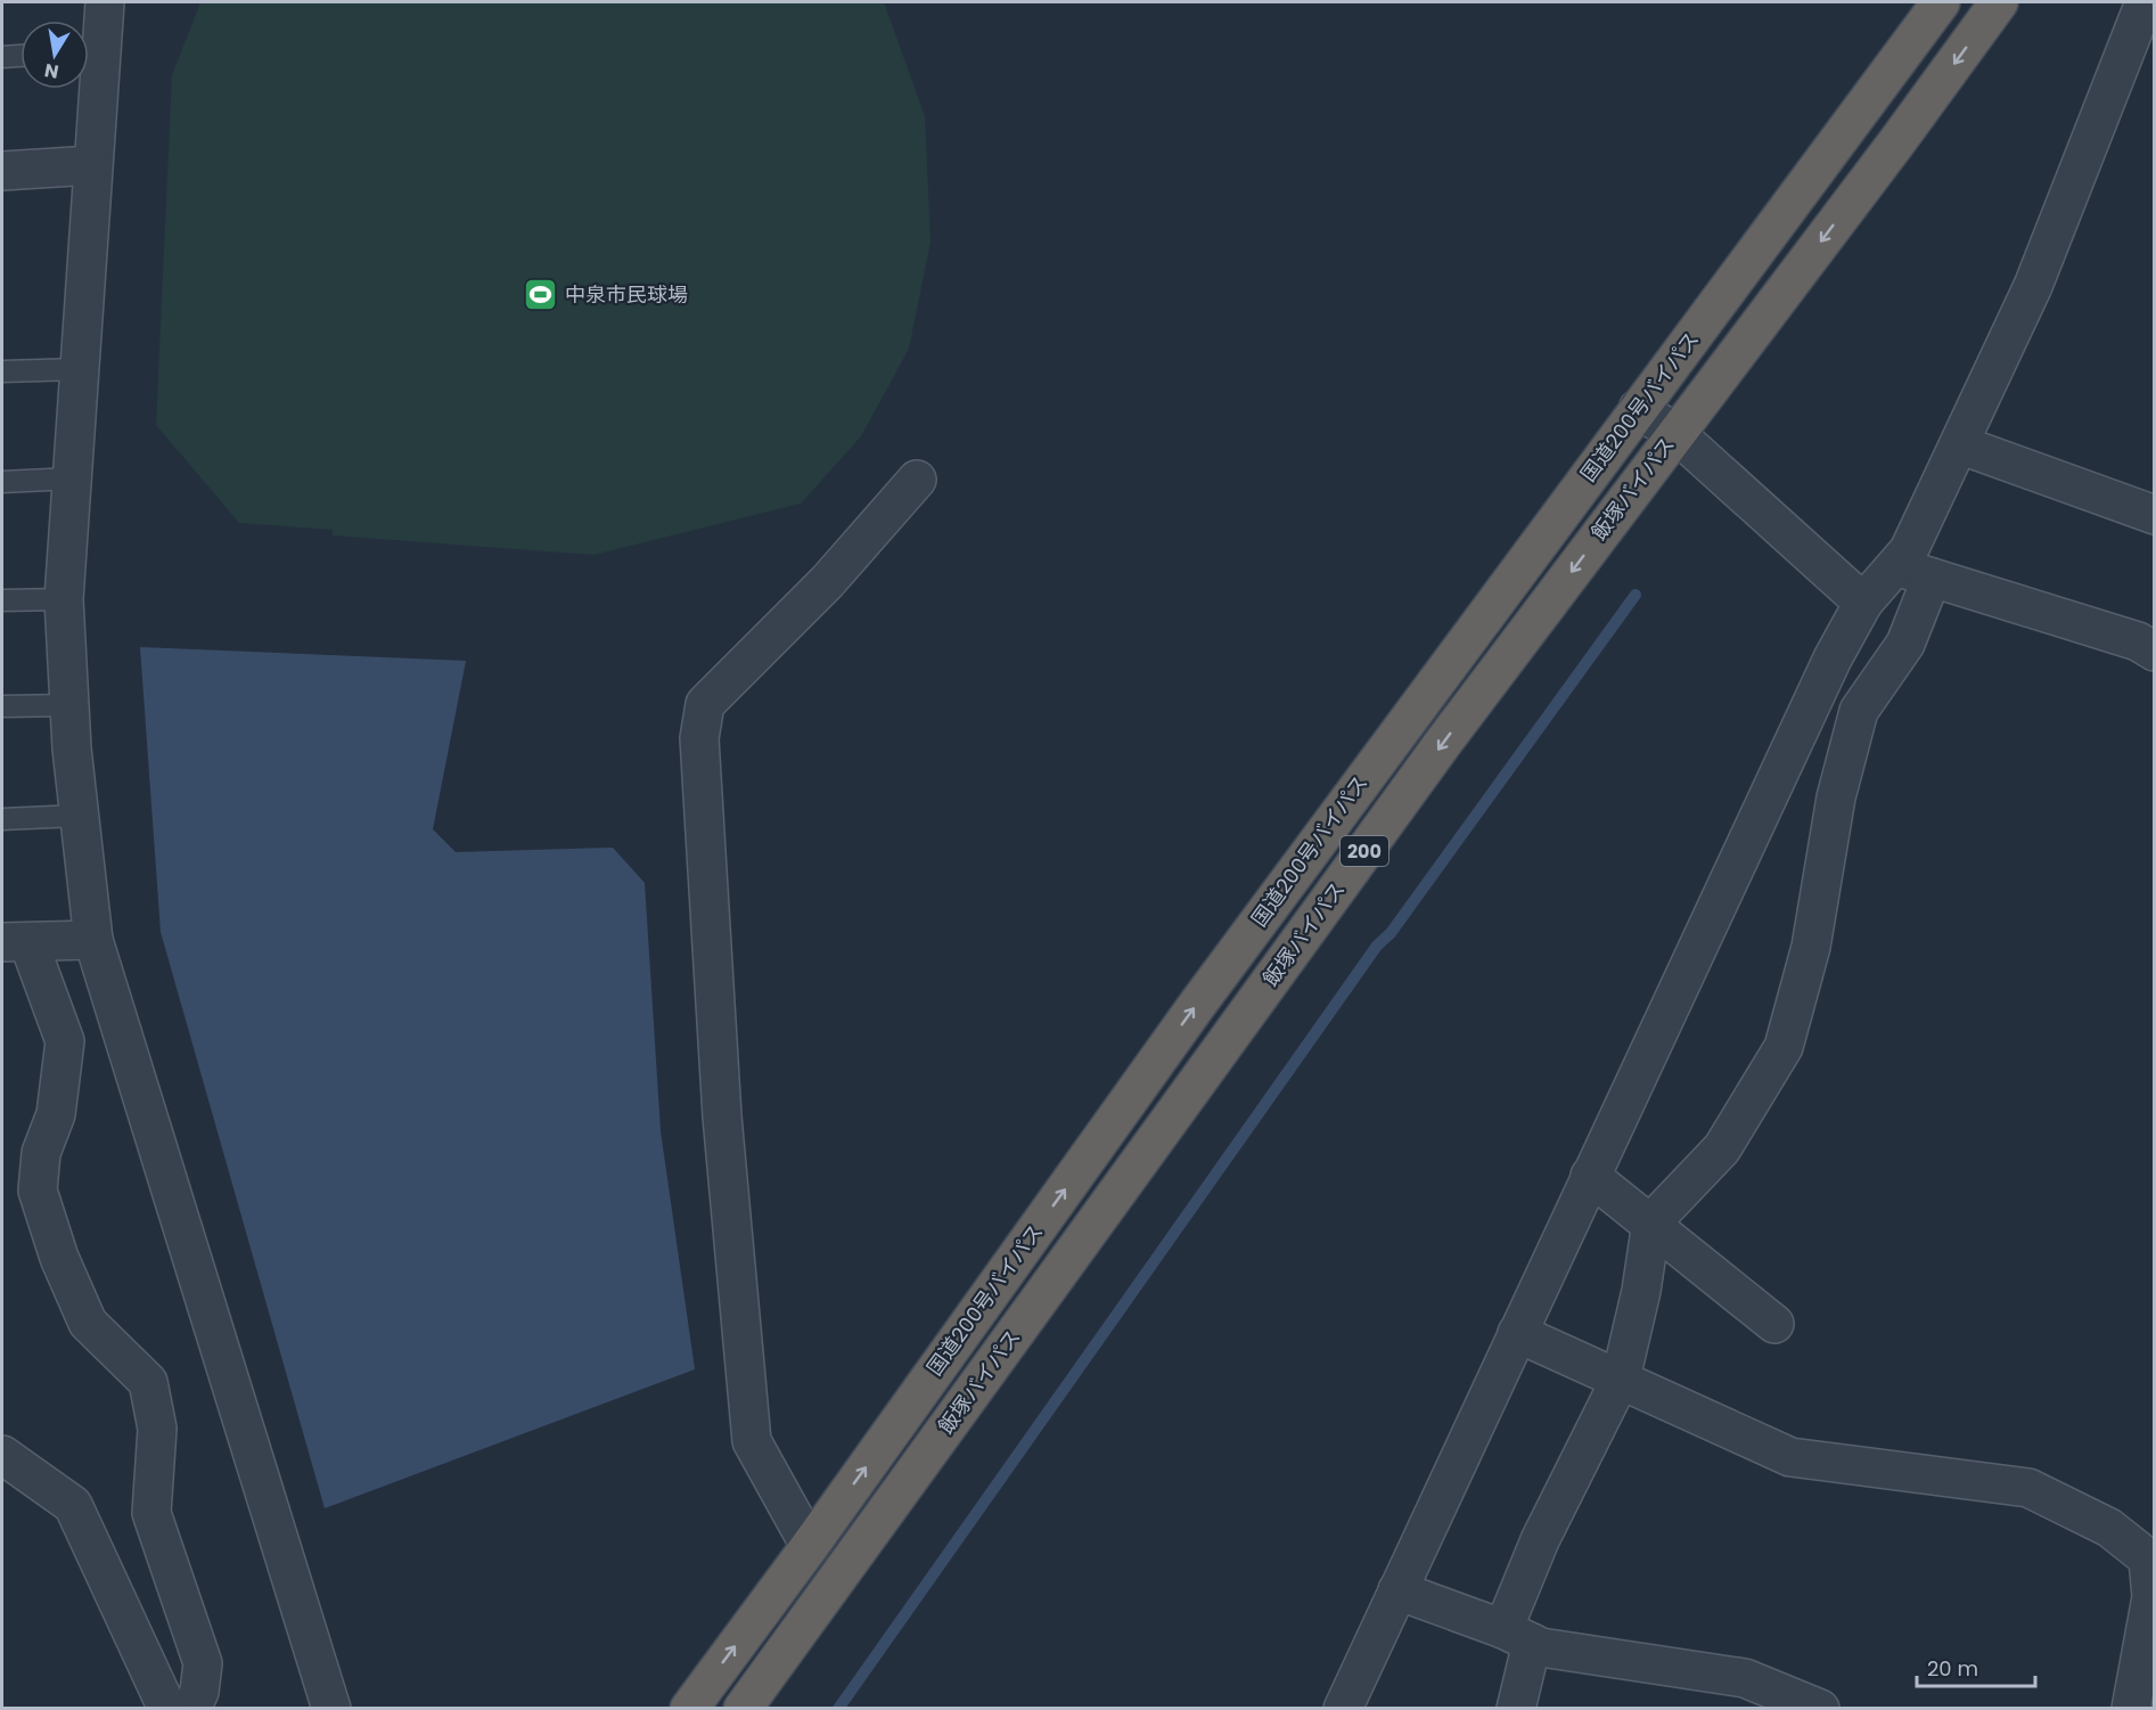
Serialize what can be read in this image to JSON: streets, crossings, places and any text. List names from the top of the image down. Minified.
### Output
{"streets":{"highway":["国道200号バイパス","飯塚バイパス","200"]},"one_way":["国道200号バイパス","飯塚バイパス"],"places":{"sports":["中泉市民球場"]},"scale_bar":"20 m","north":"bottom"}
